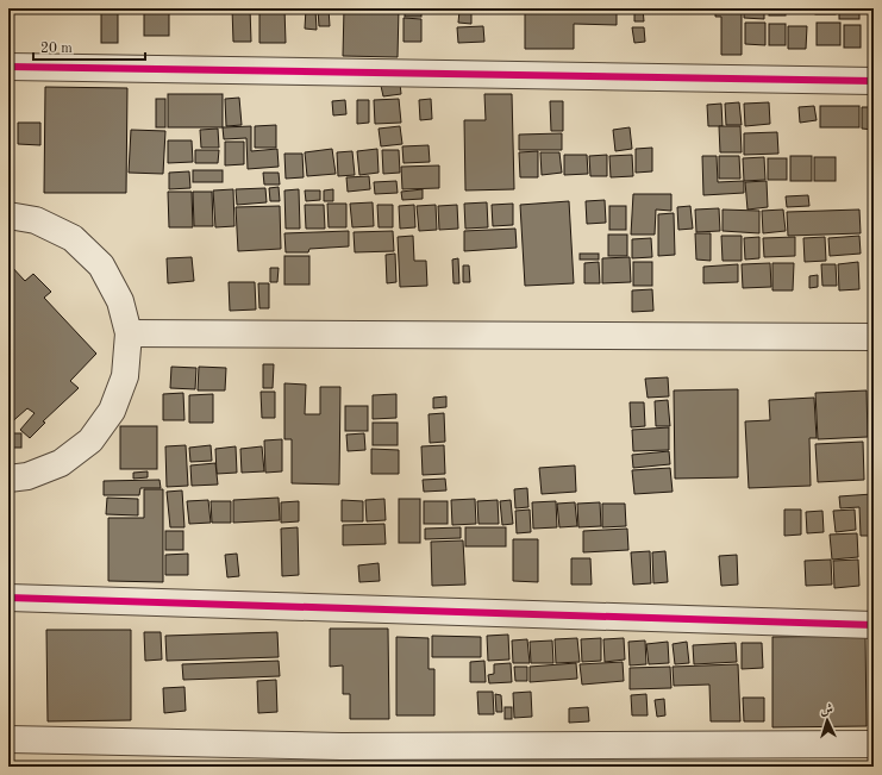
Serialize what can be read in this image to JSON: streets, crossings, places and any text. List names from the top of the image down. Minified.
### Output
{"scale_bar":"20 m","north":"top"}
